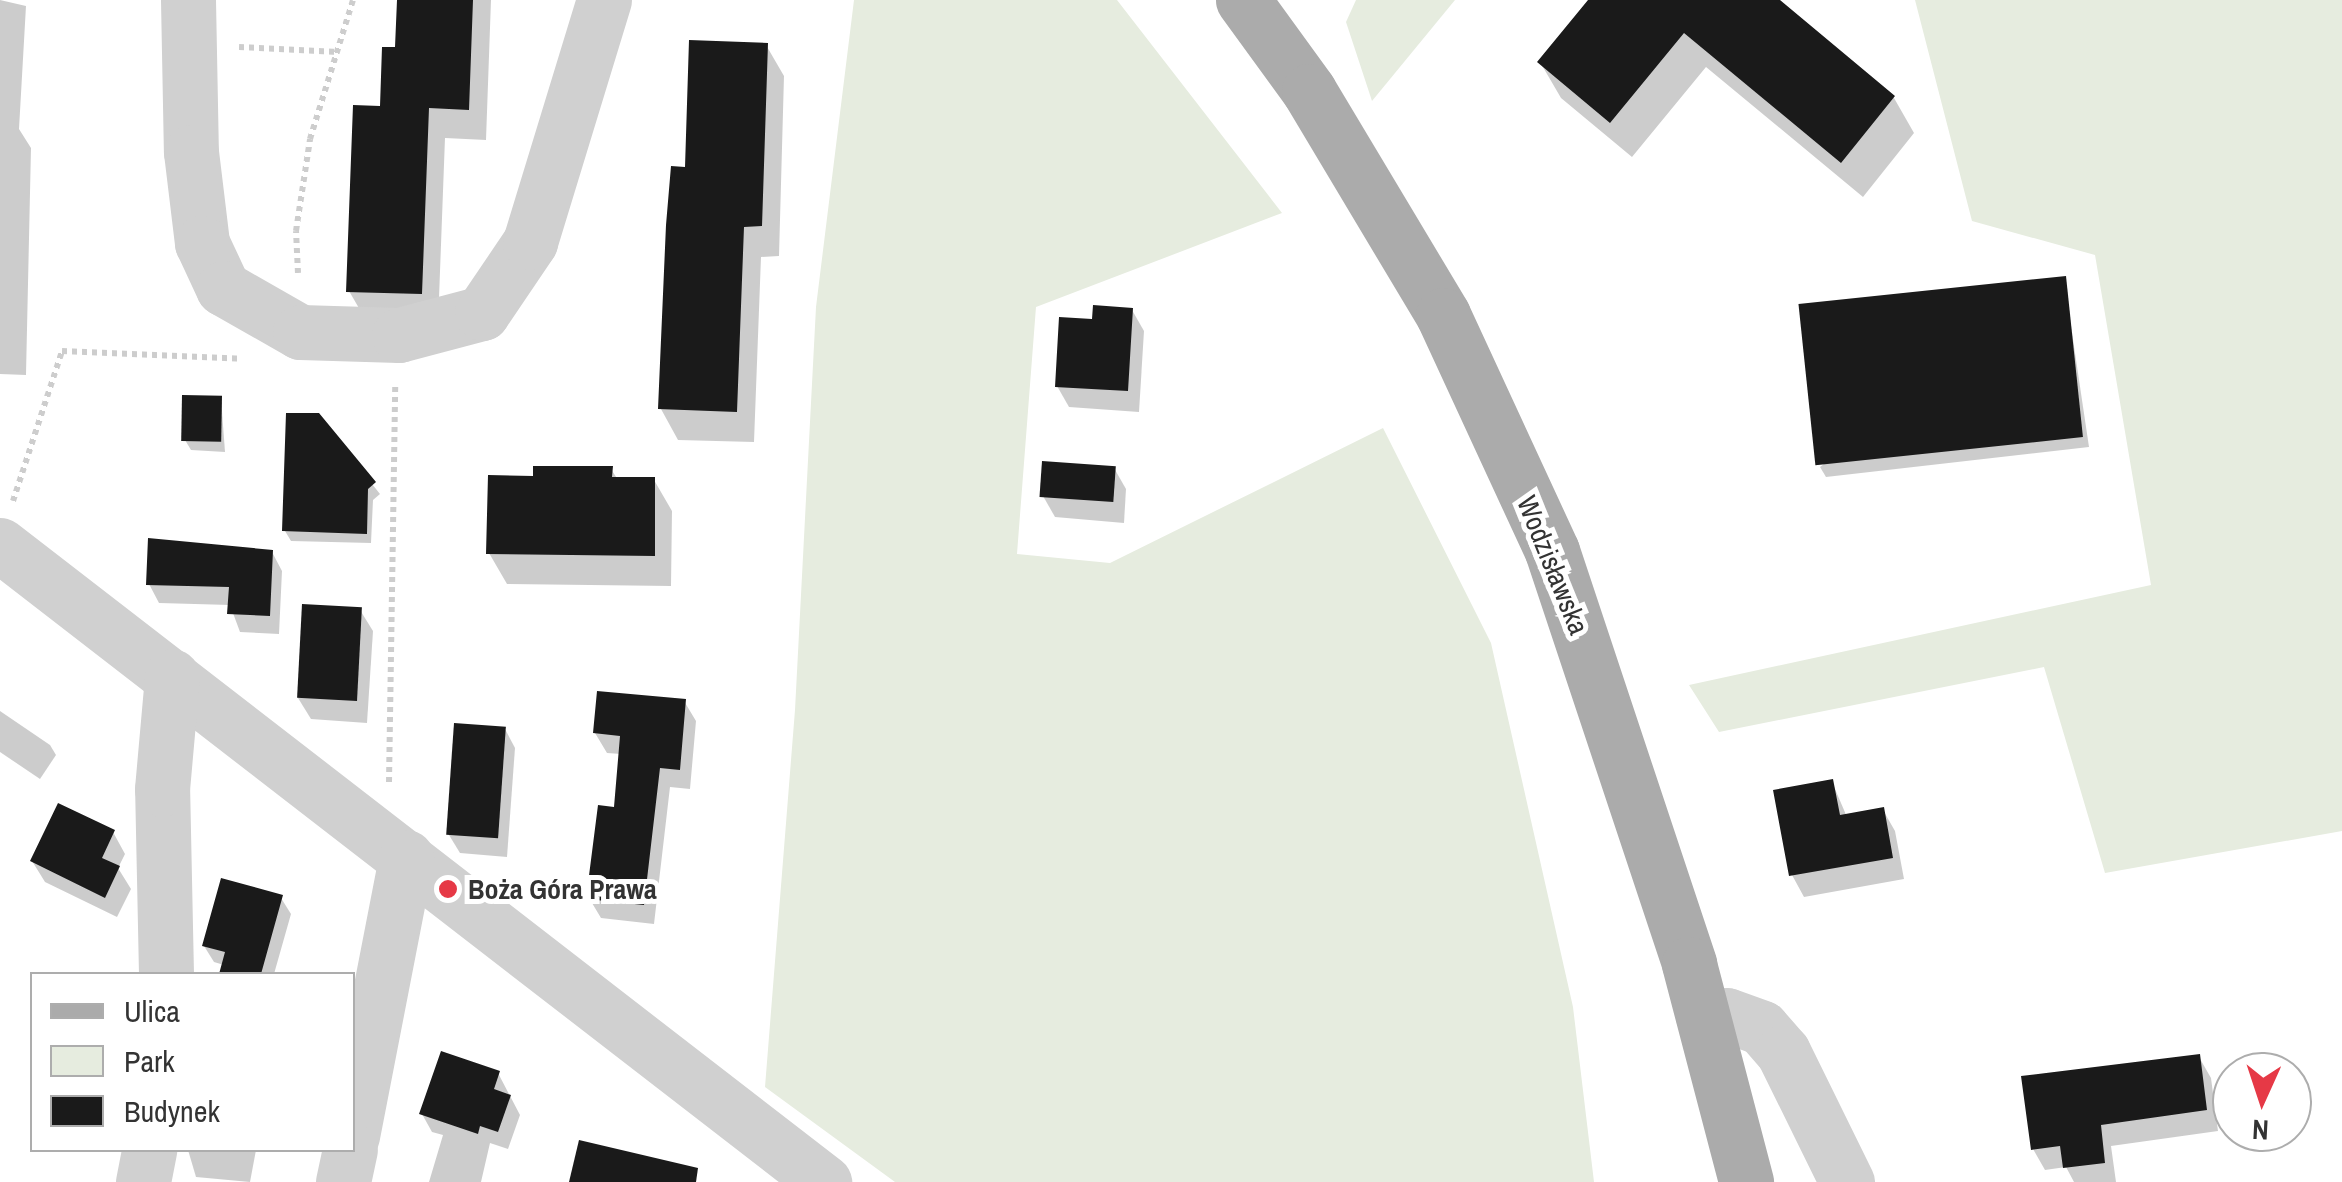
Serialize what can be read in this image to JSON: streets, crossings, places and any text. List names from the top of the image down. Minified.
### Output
{"streets":{"main road":["Wodzisławska"]},"places":["Boża Góra Prawa"],"legend":["Ulica","Park","Budynek"],"north":"bottom"}
